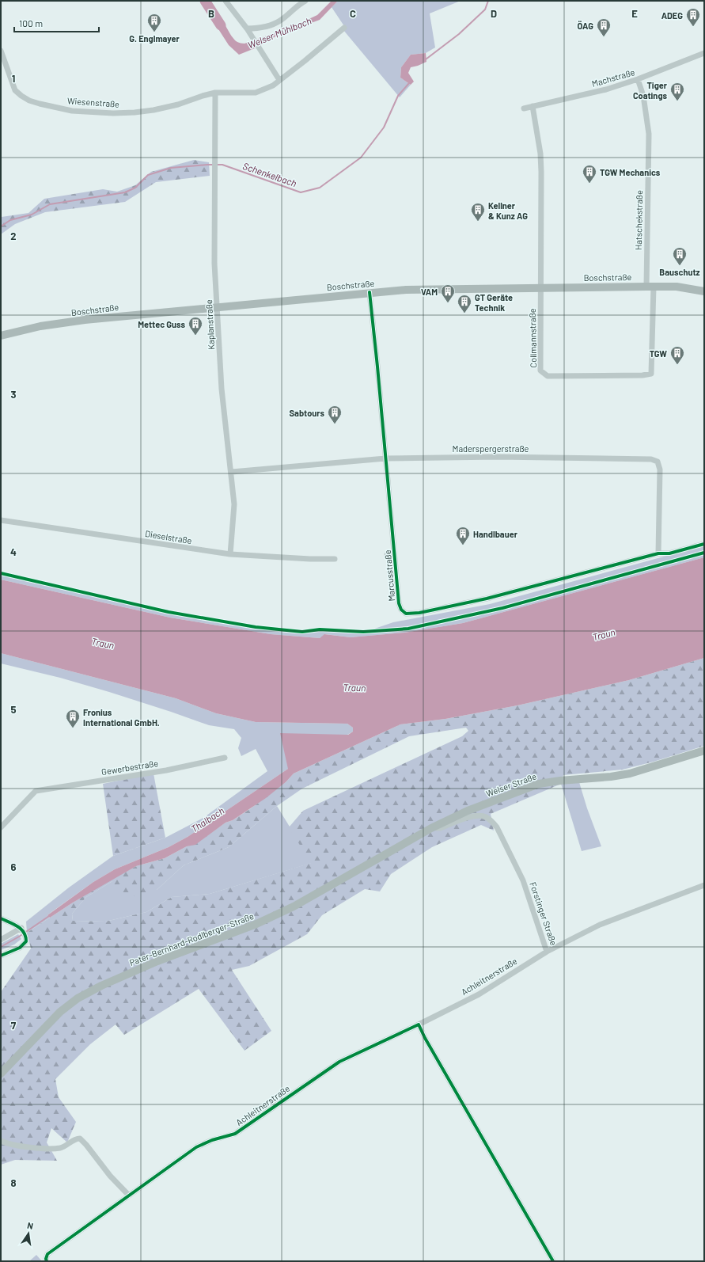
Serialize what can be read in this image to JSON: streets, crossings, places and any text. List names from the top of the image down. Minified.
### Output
{"streets":{"main road":["Boschstraße","Welser Straße","Pater-Bernhard-Rodlberger-Straße"],"street":["Machstraße","Wiesenstraße","Hatschekstraße","Kaplanstraße","Collmannstraße","Maderspergerstraße","Dieselstraße","Marcusstraße","Gewerbestraße","Forstinger Straße","Achleitnerstraße"]},"crossings":[["Machstraße","Hatschekstraße"],["Machstraße","Collmannstraße"],["Wiesenstraße","Kaplanstraße"],["Hatschekstraße","Boschstraße"],["Hatschekstraße","Collmannstraße"],["Boschstraße","Kaplanstraße"],["Boschstraße","Collmannstraße"],["Boschstraße","Marcusstraße"],["Kaplanstraße","Maderspergerstraße"],["Kaplanstraße","Dieselstraße"],["Maderspergerstraße","Marcusstraße"],["Welser Straße","Forstinger Straße"],["Welser Straße","Pater-Bernhard-Rodlberger-Straße"],["Forstinger Straße","Achleitnerstraße"]],"water":["Welser Mühlbach","Schenkelbach","Traun","Thalbach"],"places":{"building":["ADEG","G. Englmayer","ÖAG","Tiger Coatings","TGW Mechanics","Kellner & Kunz AG","Bauschutz","VAM","GT Geräte Technik","Mettec Guss","TGW","Sabtours","Handlbauer","Fronius International GmbH."]},"scale_bar":"100 m","north":"top","grid":{"columns":["B","C","D","E"],"rows":["1","2","3","4","5","6","7","8"]}}
